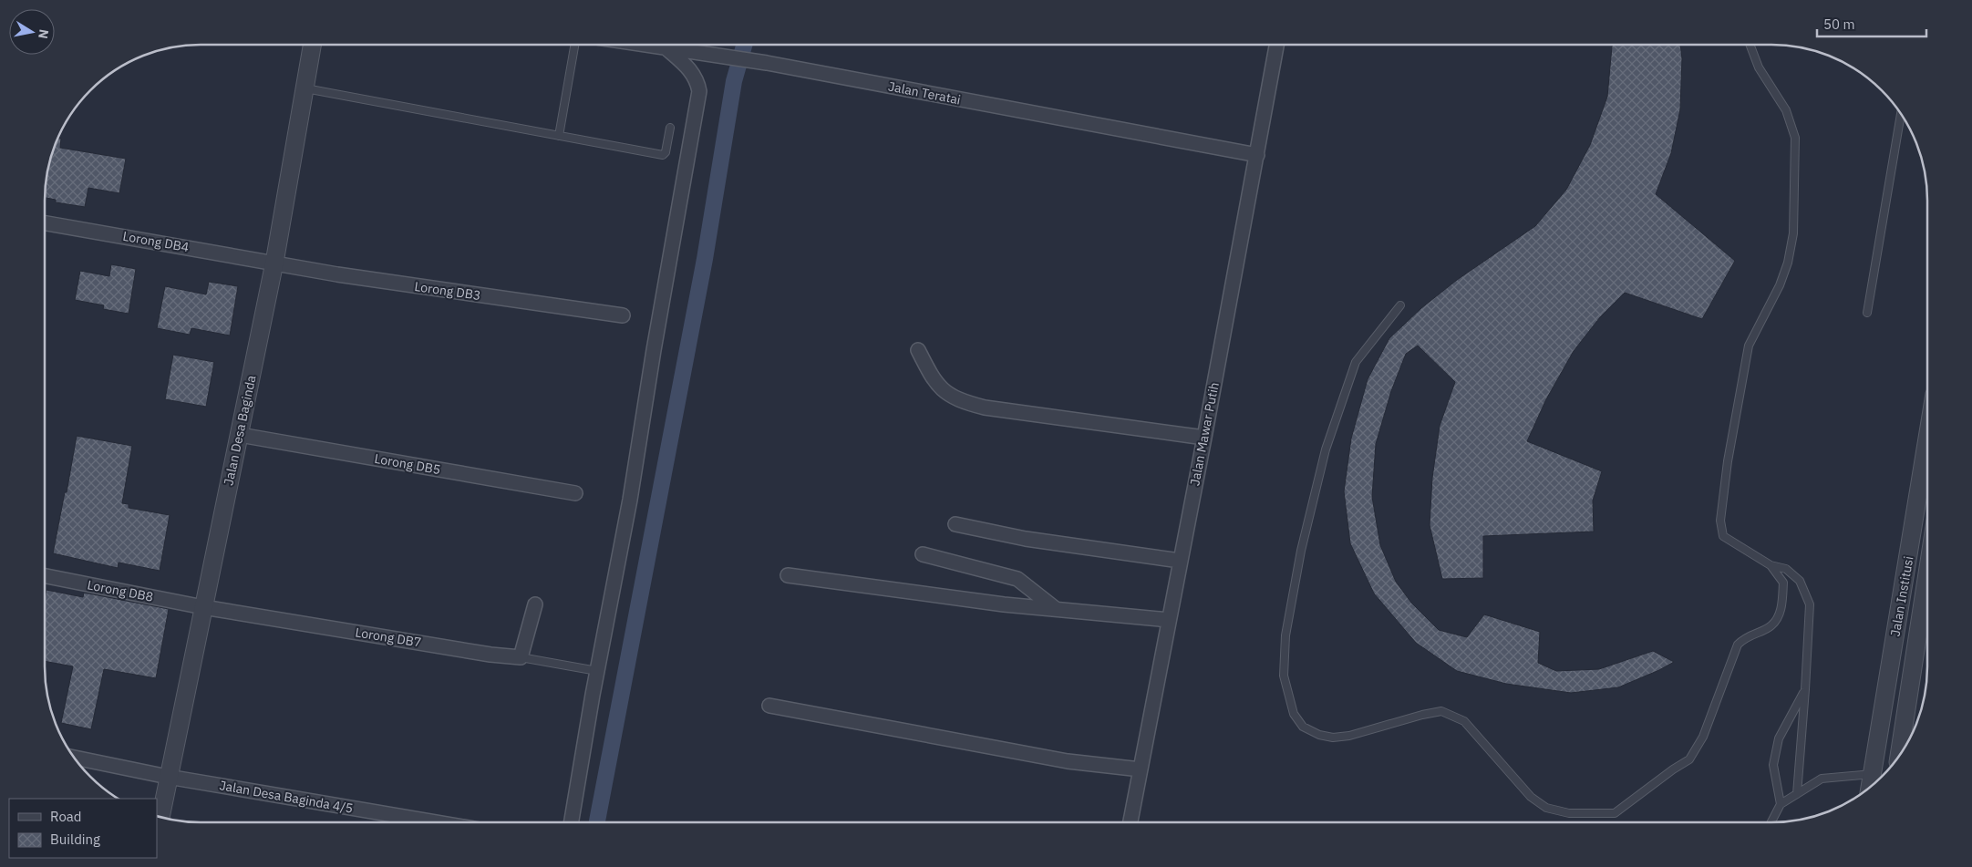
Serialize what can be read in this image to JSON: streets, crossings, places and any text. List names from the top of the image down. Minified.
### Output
{"streets":{"street":["Jalan Teratai","Lorong DB4","Lorong DB3","Jalan Desa Baginda","Jalan Mawar Putih","Lorong DB5","Lorong DB8","Jalan Institusi","Lorong DB7","Jalan Desa Baginda 4/5"]},"crossings":[["Jalan Teratai","Jalan Mawar Putih"],["Lorong DB4","Lorong DB3"],["Lorong DB4","Jalan Desa Baginda"],["Lorong DB3","Jalan Desa Baginda"],["Jalan Desa Baginda","Lorong DB5"],["Jalan Desa Baginda","Lorong DB8"],["Jalan Desa Baginda","Lorong DB7"],["Jalan Desa Baginda","Jalan Desa Baginda 4/5"],["Lorong DB8","Lorong DB7"]],"legend":["Road","Building"],"scale_bar":"50 m","north":"right"}
